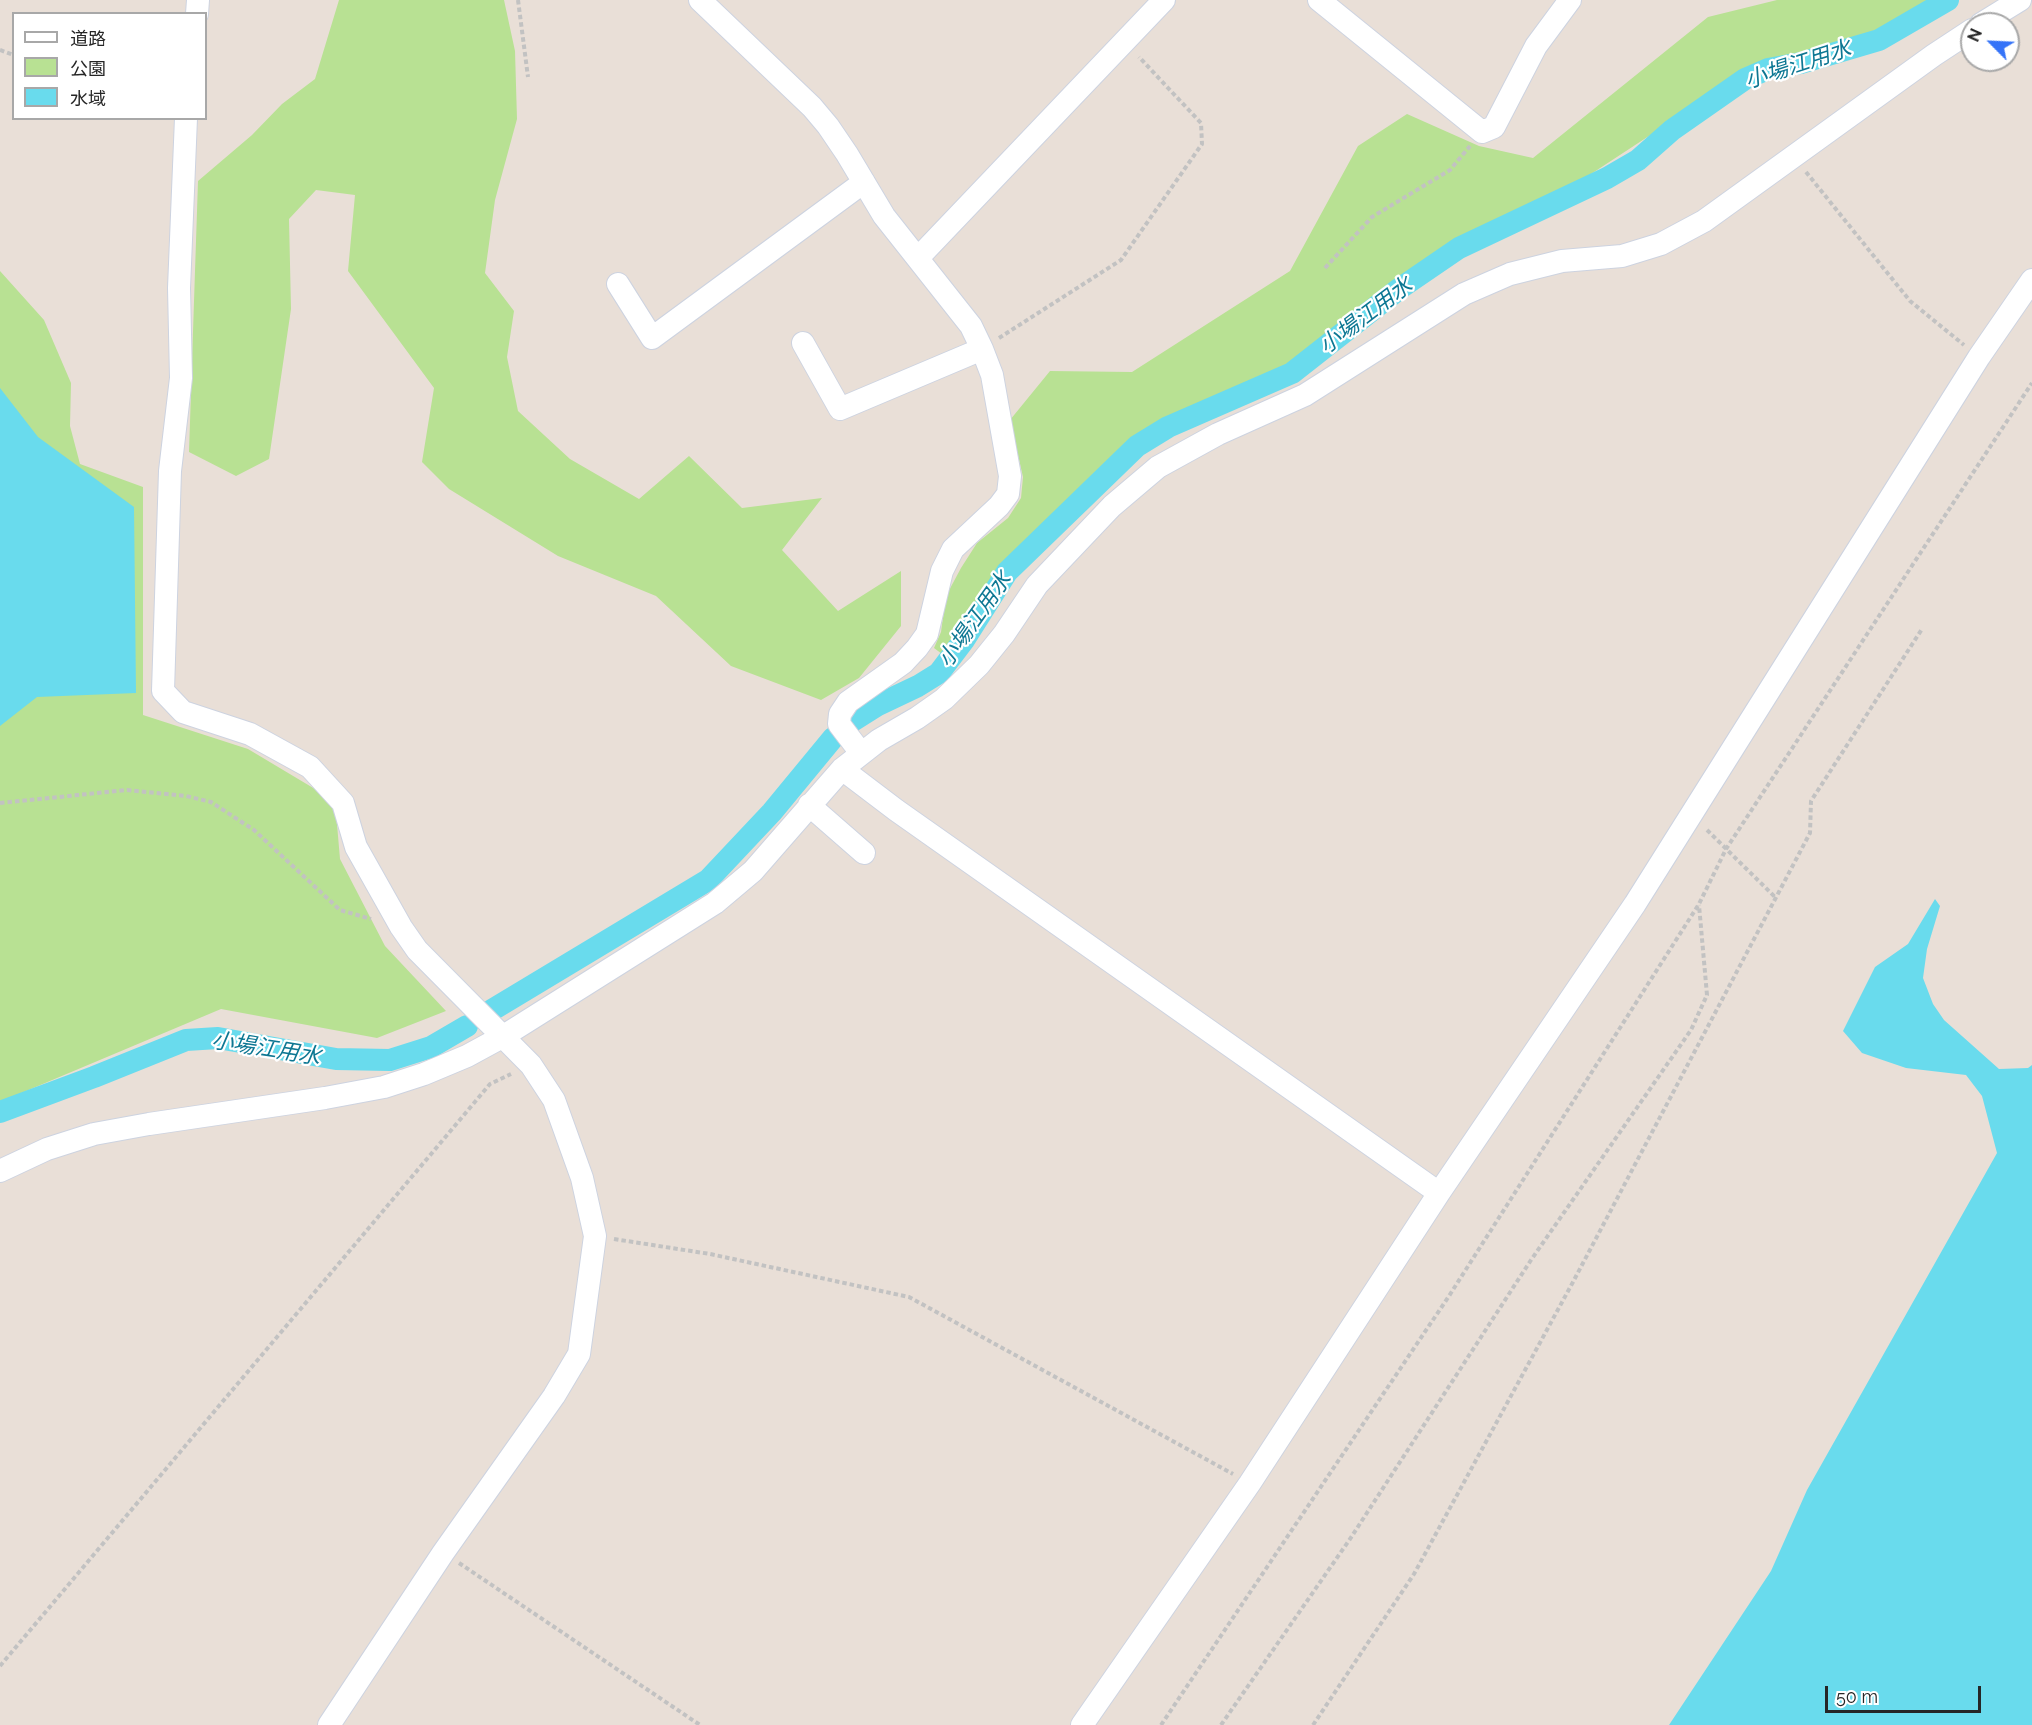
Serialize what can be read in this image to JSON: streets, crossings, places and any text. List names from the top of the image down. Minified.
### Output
{"water":["小場江用水"],"legend":["道路","公園","水域"],"scale_bar":"50 m","north":"top left"}
